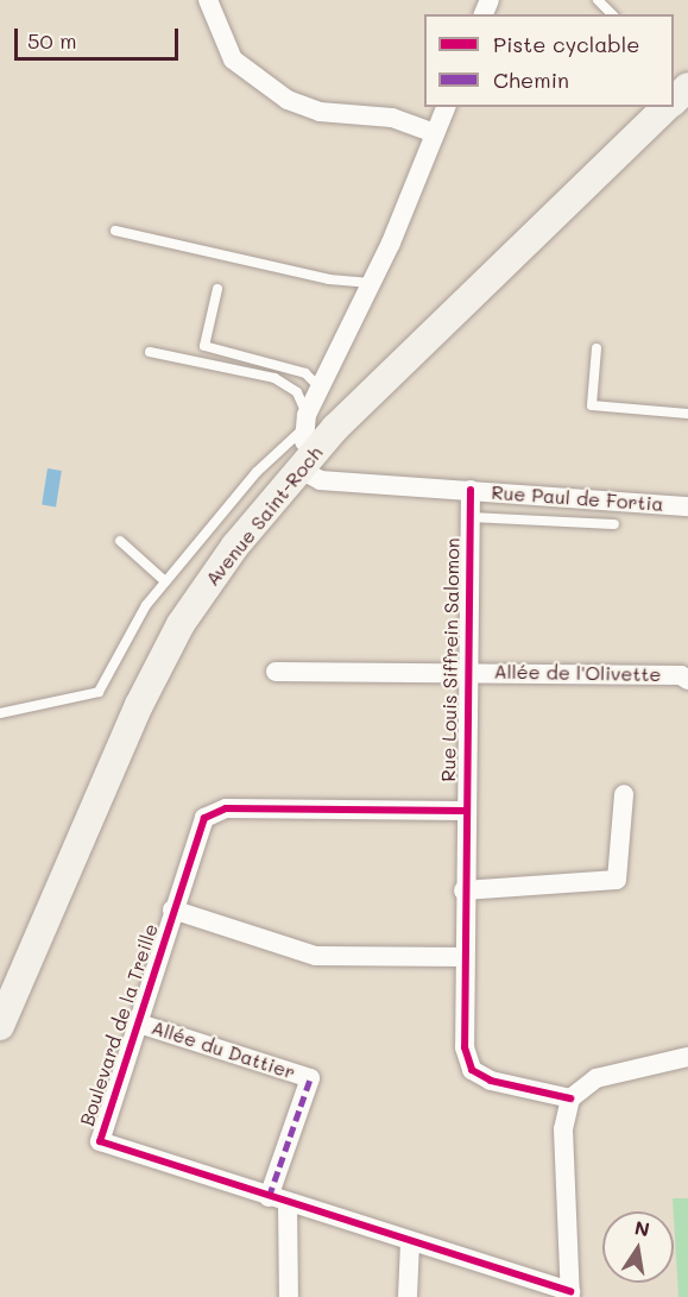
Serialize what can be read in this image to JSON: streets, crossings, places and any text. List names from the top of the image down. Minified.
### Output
{"streets":{"main road":["Avenue Saint-Roch"],"street":["Rue Paul de Fortia","Rue Louis Siffrein Salomon","Allée de l'Olivette","Boulevard de la Treille","Allée du Dattier"]},"crossings":[["Rue Paul de Fortia","Avenue Saint-Roch"],["Rue Paul de Fortia","Rue Louis Siffrein Salomon"],["Rue Louis Siffrein Salomon","Allée de l'Olivette"],["Rue Louis Siffrein Salomon","Boulevard de la Treille"],["Boulevard de la Treille","Allée du Dattier"]],"legend":["Piste cyclable","Chemin"],"scale_bar":"50 m","north":"top"}
